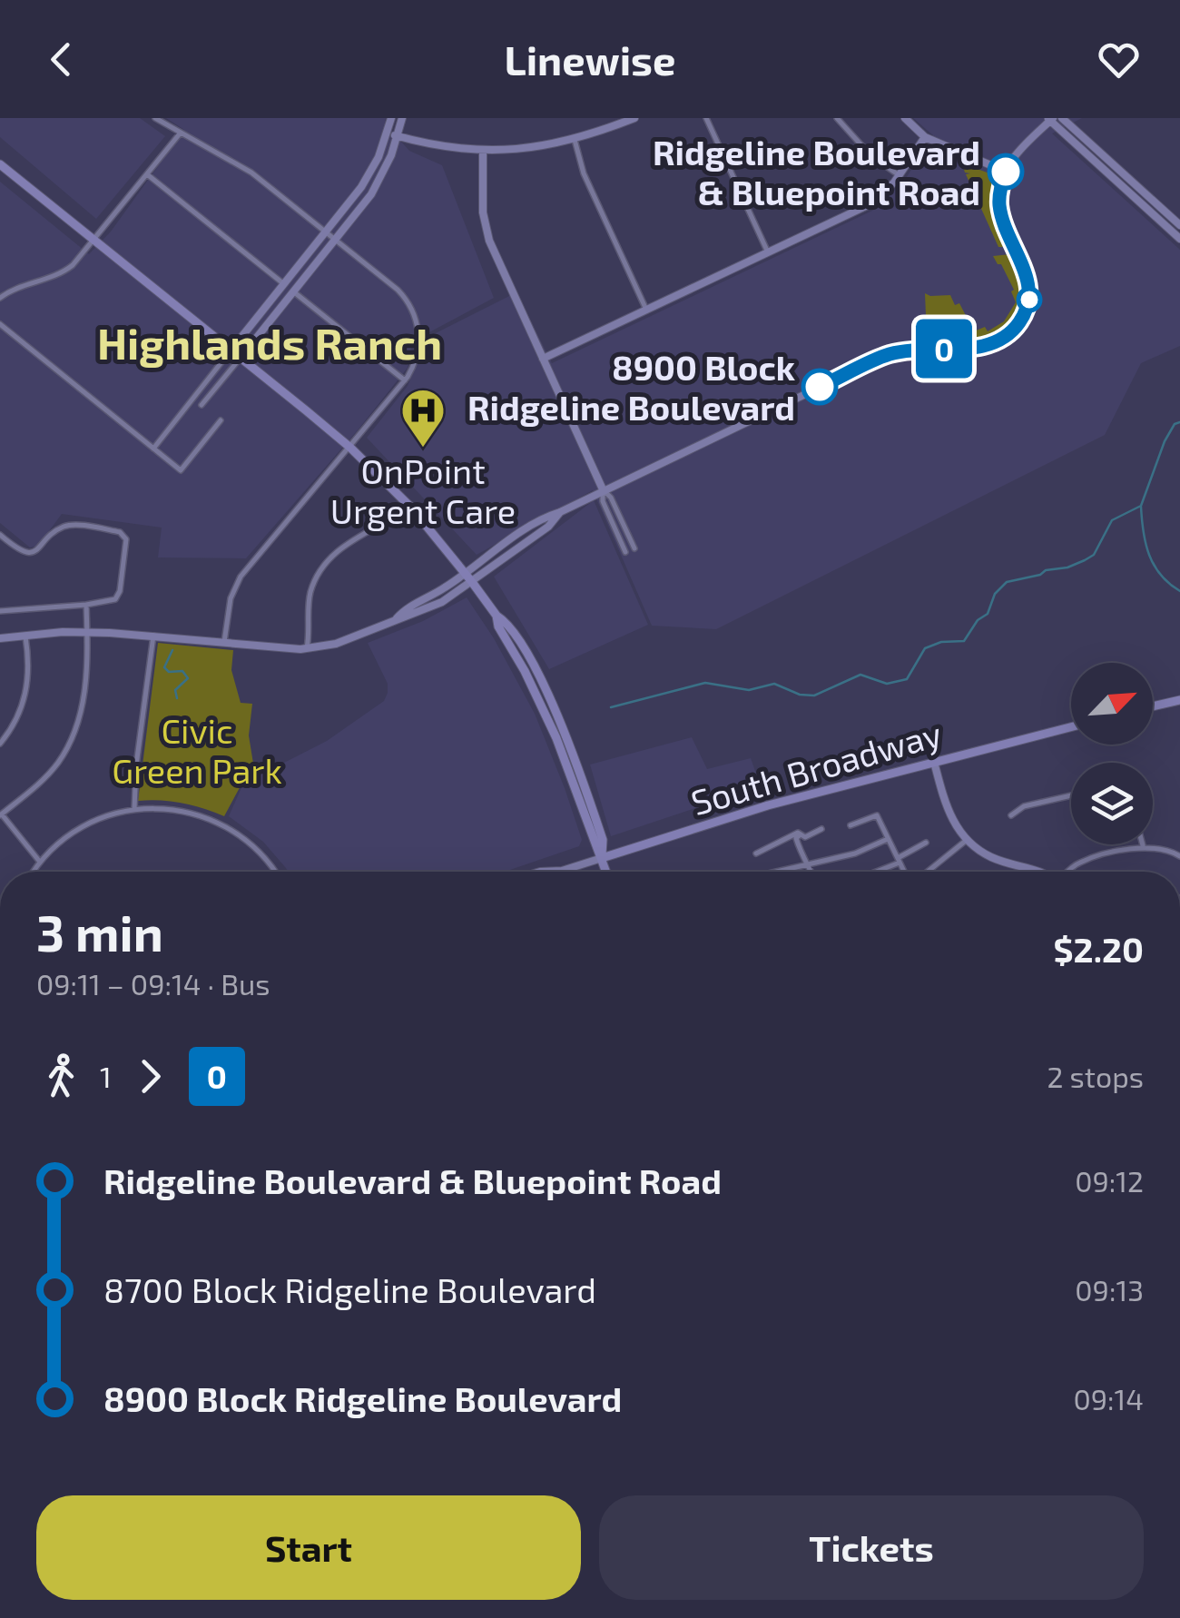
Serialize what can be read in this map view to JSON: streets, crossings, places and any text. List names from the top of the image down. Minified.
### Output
{"streets":{"main road":["South Broadway"]},"districts":["Highlands Ranch"],"parks":["Civic Green Park"],"places":{"other":["Ridgeline Boulevard & Bluepoint Road","8900 Block Ridgeline Boulevard"],"hospital":["OnPoint Urgent Care"]},"lines":["bus line 0"],"north":"top right","page":{"header":"Linewise","on_map":"0","heading":["3 min","09:11 – 09:14 · Bus","$2.20"],"legs":["1","0","2 stops"],"list":[{"name":"Ridgeline Boulevard & Bluepoint Road","value":"09:12"},{"name":"8700 Block Ridgeline Boulevard","value":"09:13"},{"name":"8900 Block Ridgeline Boulevard","value":"09:14"}],"buttons":["Start","Tickets"]}}
